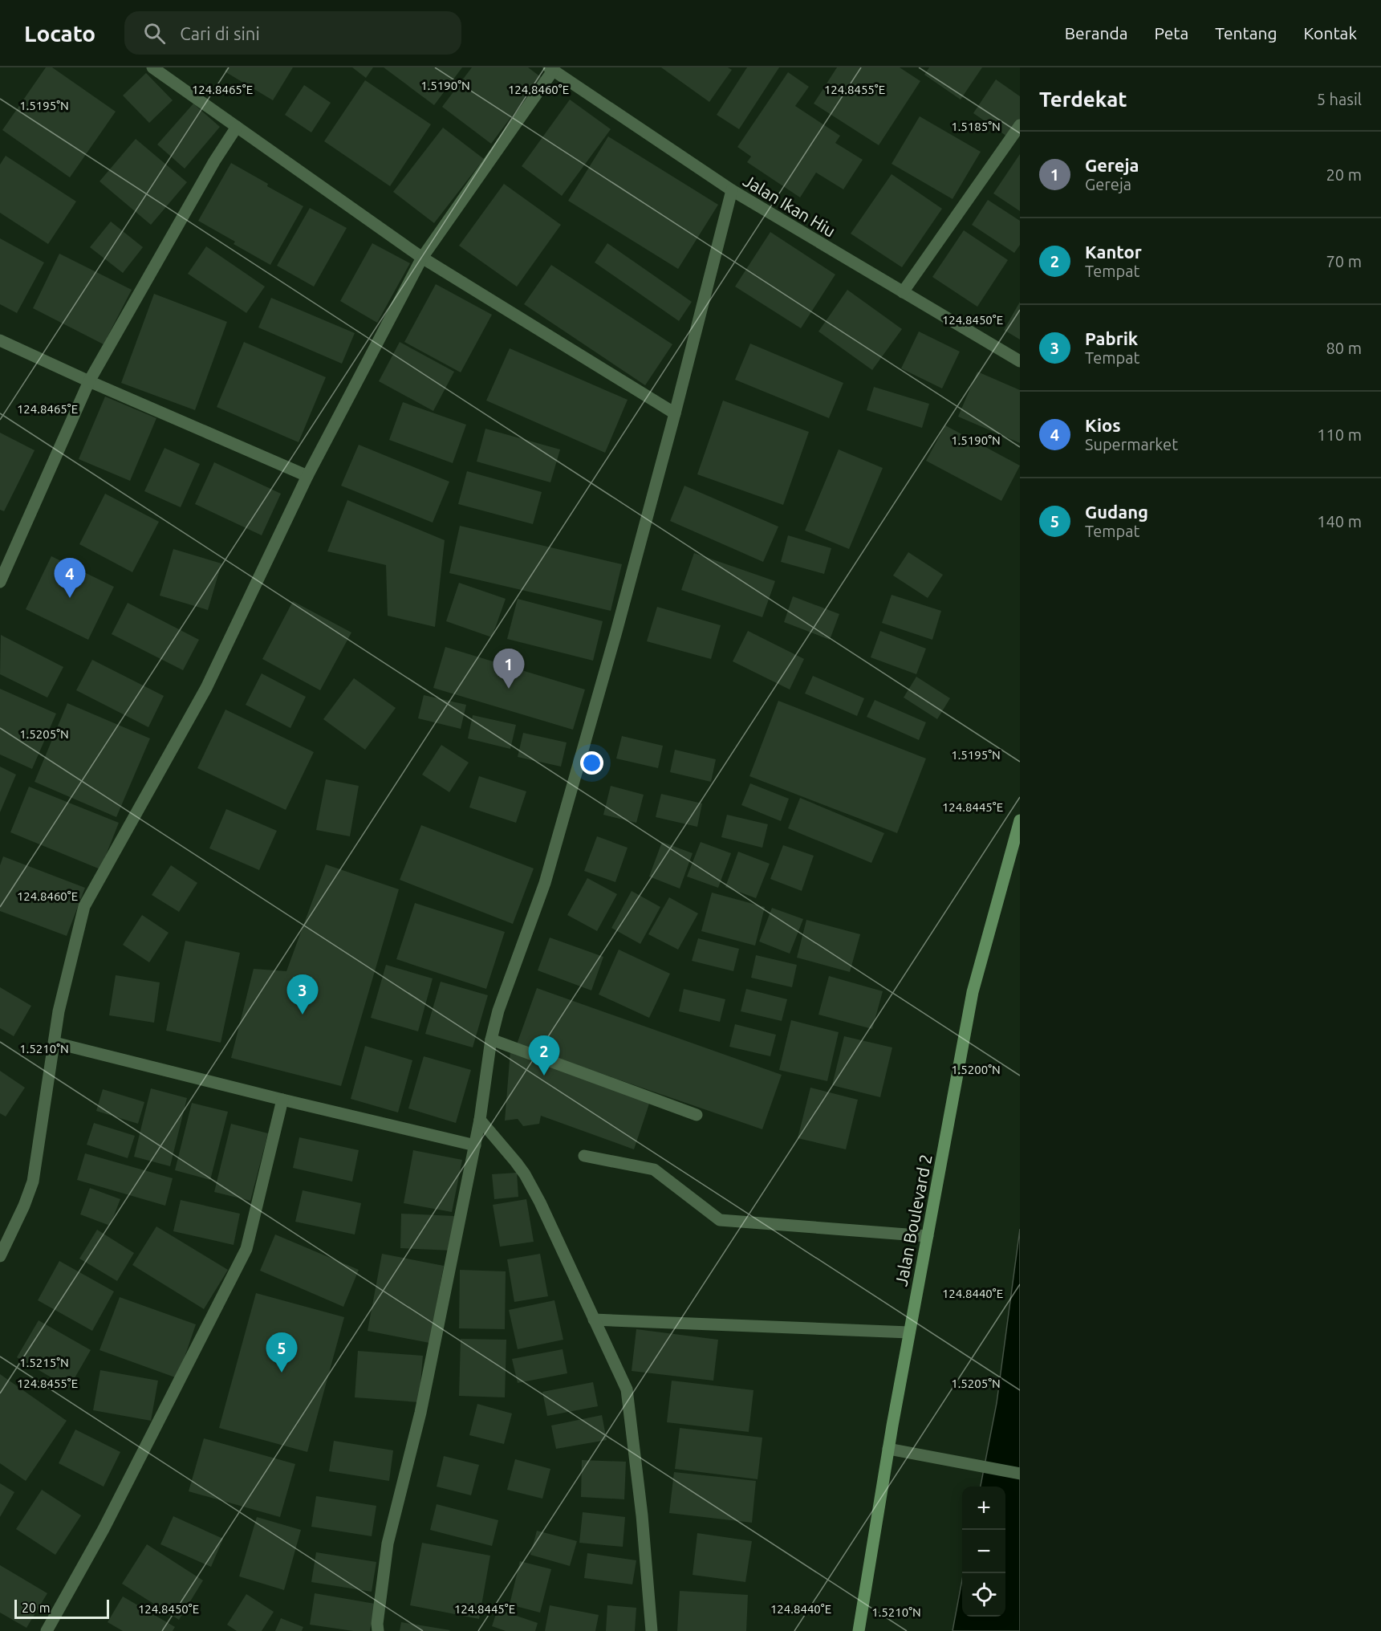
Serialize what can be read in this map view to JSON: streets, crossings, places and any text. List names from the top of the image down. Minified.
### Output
{"streets":{"main road":["Jalan Boulevard 2"],"street":["Jalan Ikan Hiu"]},"scale_bar":"20 m","page":{"header":"Locato","search":"Cari di sini","nav":["Beranda","Peta","Tentang","Kontak"],"heading":["Terdekat","5 hasil"],"list":[{"mark":"1","name":"Gereja","note":"Gereja","value":"20 m"},{"mark":"2","name":"Kantor","note":"Tempat","value":"70 m"},{"mark":"3","name":"Pabrik","note":"Tempat","value":"80 m"},{"mark":"4","name":"Kios","note":"Supermarket","value":"110 m"},{"mark":"5","name":"Gudang","note":"Tempat","value":"140 m"}],"pins":["4","1","3","2","5"],"map_buttons":["+","−"],"scale":"20 m"},"coordinates":["1.5190°N","124.8465°E","124.8460°E","124.8455°E","1.5195°N","1.5185°N","124.8450°E","1.5205°N","124.8445°E","1.5210°N","1.5200°N","124.8440°E","1.5215°N"]}
